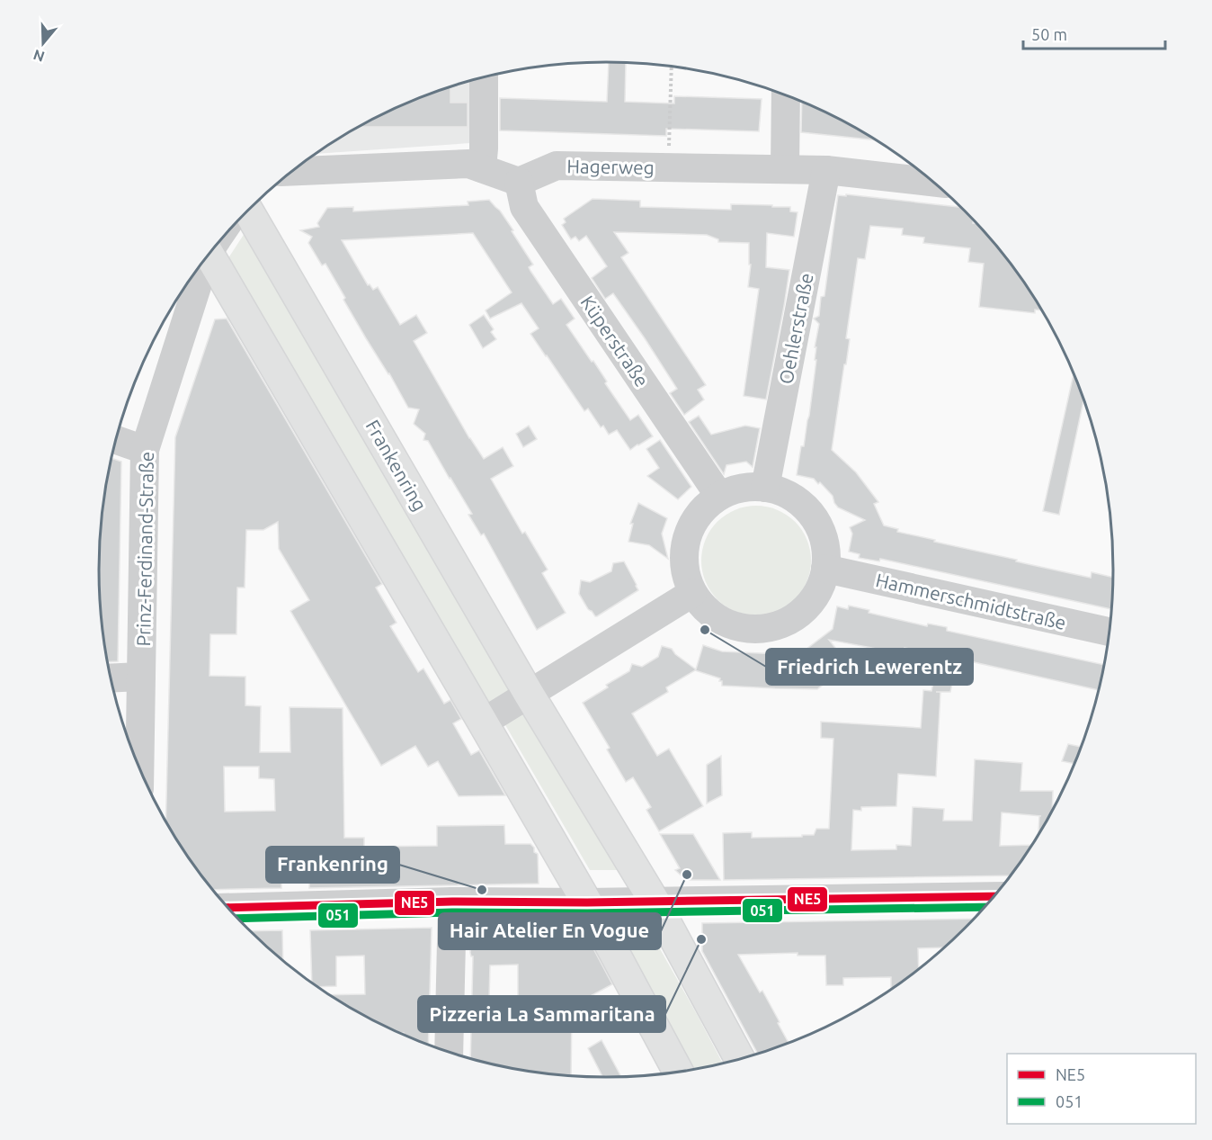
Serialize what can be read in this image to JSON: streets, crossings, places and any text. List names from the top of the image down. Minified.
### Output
{"streets":{"main road":["Frankenring"],"street":["Hagerweg","Oehlerstraße","Küperstraße","Prinz-Ferdinand-Straße","Hammerschmidtstraße"]},"crossings":[["Hagerweg","Oehlerstraße"],["Hagerweg","Küperstraße"],["Oehlerstraße","Küperstraße"],["Oehlerstraße","Hammerschmidtstraße"],["Küperstraße","Hammerschmidtstraße"]],"places":["Friedrich Lewerentz","Hair Atelier En Vogue","Frankenring","Pizzeria La Sammaritana"],"lines":["transit line NE5","transit line 051"],"legend":["NE5","051"],"scale_bar":"50 m","north":"bottom"}
